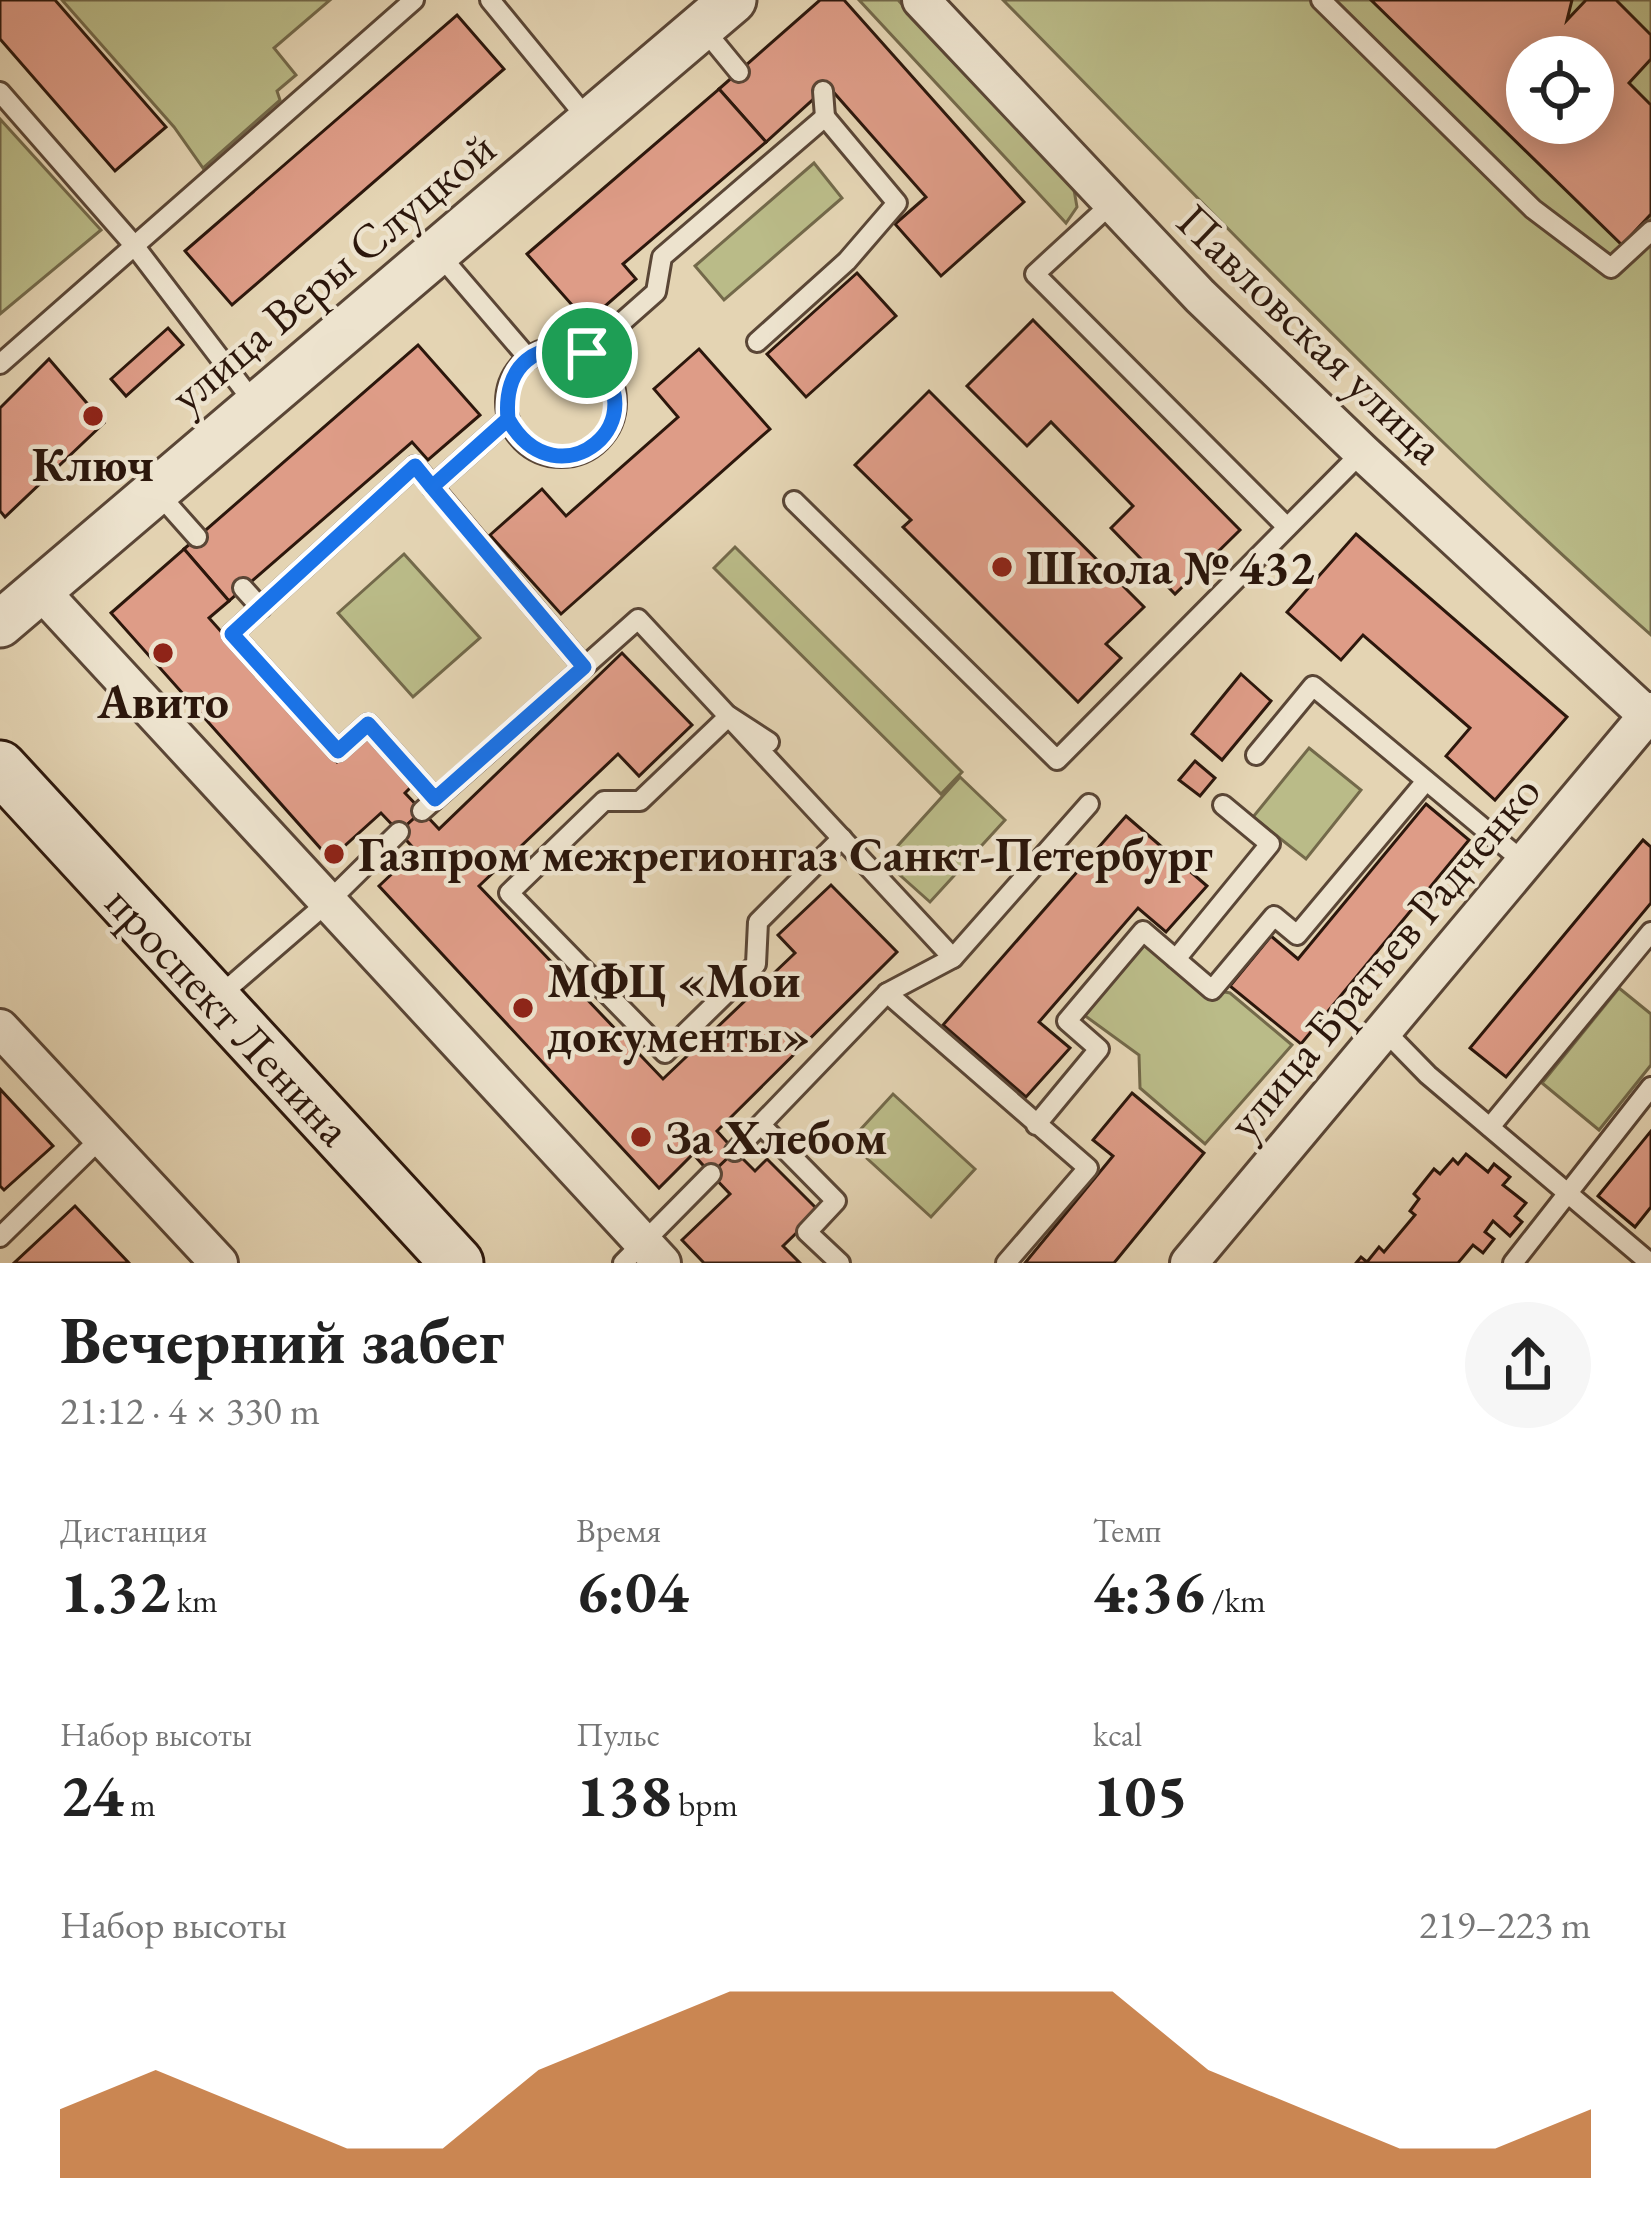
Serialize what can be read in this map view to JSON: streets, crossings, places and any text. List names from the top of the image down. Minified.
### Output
{"streets":{"main road":["проспект Ленина"],"street":["улица Веры Слуцкой","Павловская улица","улица Братьев Радченко"]},"crossings":[["Павловская улица","улица Братьев Радченко"]],"places":["Ключ","Школа № 432","Авито","Газпром межрегионгаз Санкт-Петербург","МФЦ «Мои документы»","За Хлебом"],"page":{"heading":["Вечерний забег","21:12 · 4 × 330 m"],"stats":[["Дистанция","1.32 km"],["Время","6:04"],["Темп","4:36 /km"],["Набор высоты","24 m"],["Пульс","138 bpm"],["kcal","105"]],"chart":["Набор высоты","219–223 m"]}}
